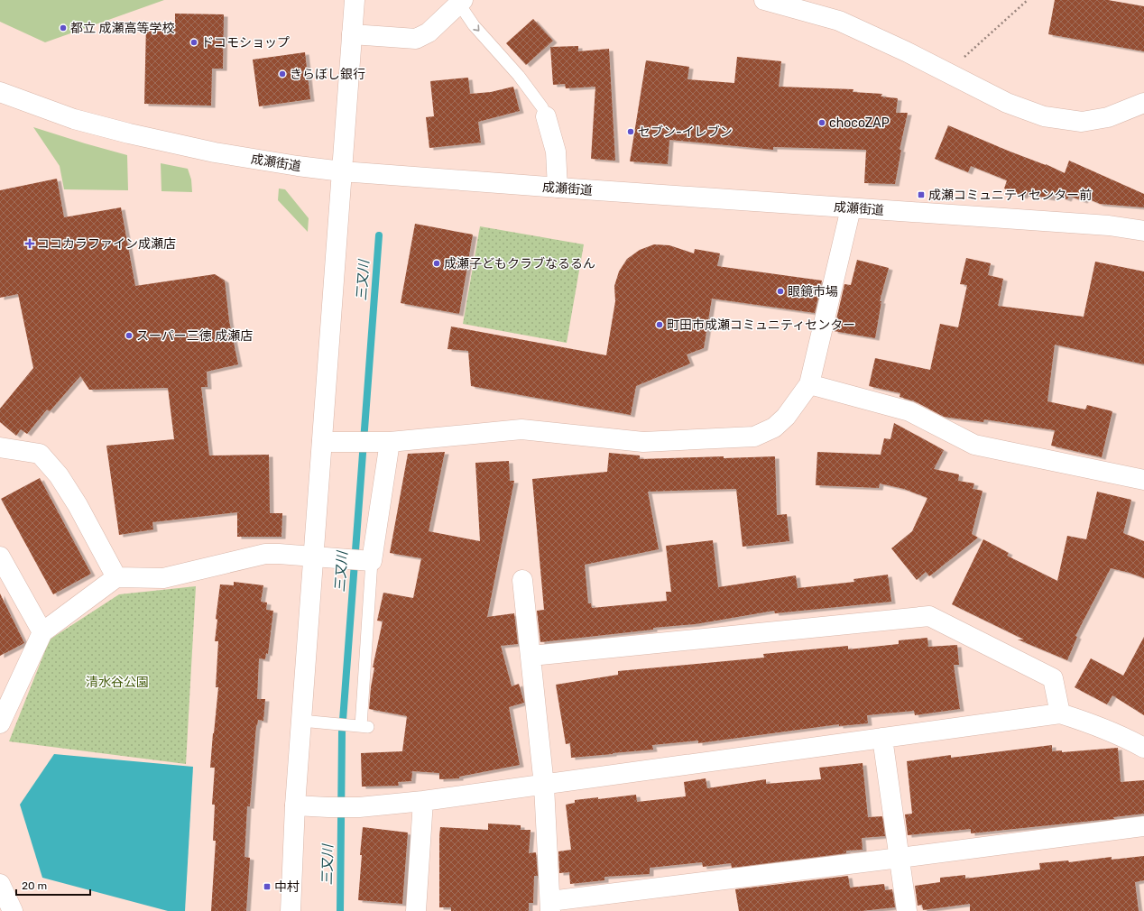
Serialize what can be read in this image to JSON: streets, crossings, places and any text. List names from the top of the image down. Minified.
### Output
{"streets":{"street":["成瀬街道"]},"water":["三又川"],"parks":["清水谷公園"],"places":{"other":["都立 成瀬高等学校","ドコモショップ","きらぼし銀行","chocoZAP","セブン-イレブン","成瀬子どもクラブなるるん","眼鏡市場","町田市成瀬コミュニティセンター","スーパー三徳 成瀬店"],"transit":["成瀬コミュニティセンター前","中村"],"health":["ココカラファイン成瀬店"]},"scale_bar":"20 m"}
